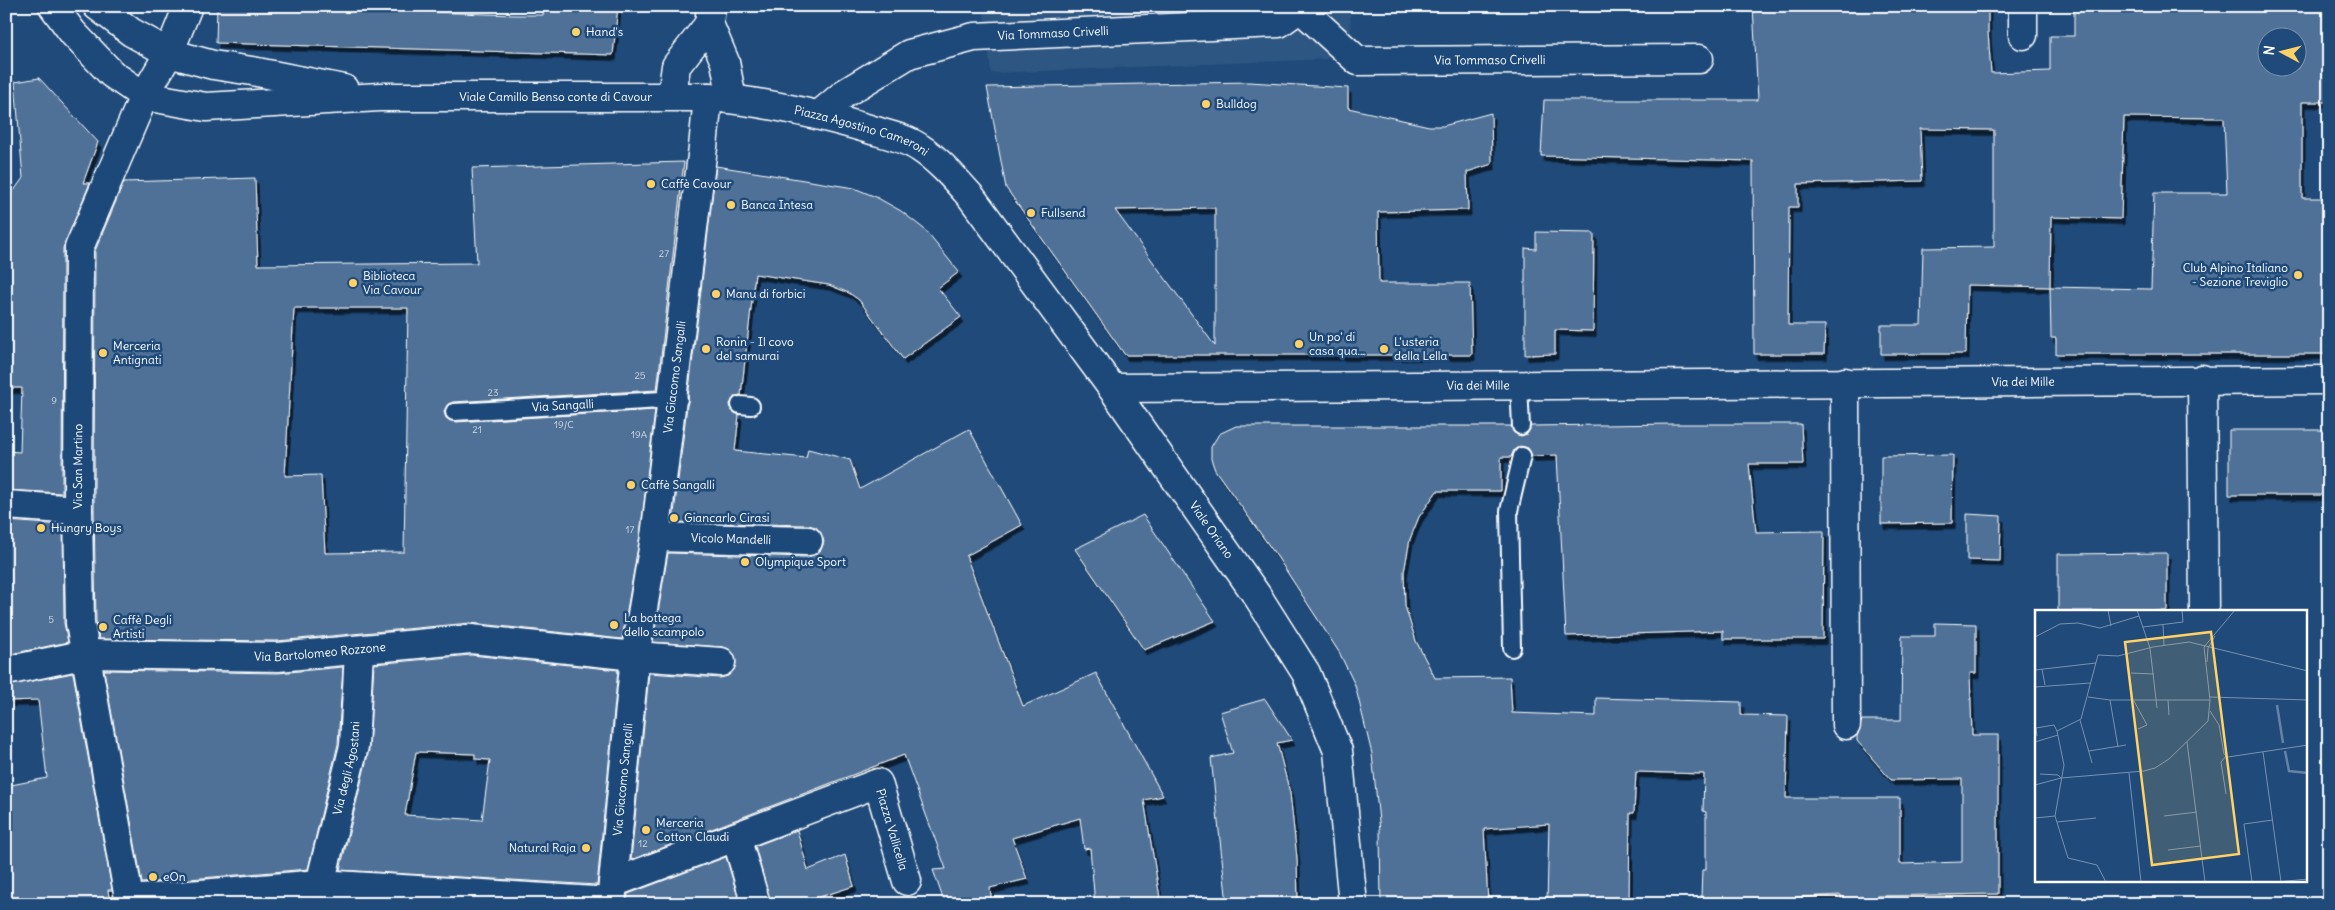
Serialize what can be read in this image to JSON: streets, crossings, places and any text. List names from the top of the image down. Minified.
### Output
{"streets":{"street":["Via Tommaso Crivelli","Viale Camillo Benso conte di Cavour","Piazza Agostino Cameroni","Via Giacomo Sangalli","Via dei Mille","Via San Martino","Viale Oriano","Vicolo Mandelli","Via Bartolomeo Rozzone","Via degli Agostani","Piazza Vallicella"],"lane":["Via Sangalli"]},"crossings":[["Via Tommaso Crivelli","Piazza Agostino Cameroni"],["Viale Camillo Benso conte di Cavour","Piazza Agostino Cameroni"],["Viale Camillo Benso conte di Cavour","Via Giacomo Sangalli"],["Viale Camillo Benso conte di Cavour","Via San Martino"],["Piazza Agostino Cameroni","Via Giacomo Sangalli"],["Piazza Agostino Cameroni","Viale Oriano"],["Via Giacomo Sangalli","Via Sangalli"],["Via Giacomo Sangalli","Vicolo Mandelli"],["Via Giacomo Sangalli","Via Bartolomeo Rozzone"],["Via dei Mille","Viale Oriano"],["Via San Martino","Via Bartolomeo Rozzone"],["Via Bartolomeo Rozzone","Via degli Agostani"]],"places":["Hand's","Bulldog","Caffè Cavour","Banca Intesa","Fullsend","Club Alpino Italiano - Sezione Treviglio","Biblioteca Via Cavour","Manu di forbici","Un po' di casa qua...","Ronin - Il covo del samurai","L'usteria della Lella","Merceria Antignati","Caffè Sangalli","Giancarlo Cirasi","Hungry Boys","Olympique Sport","La bottega dello scampolo","Caffè Degli Artisti","Merceria Cotton Claudi","Natural Raja","eOn"],"house_numbers":["27","25","23","9","19/C","21","19A","17","5","12"],"north":"left"}
